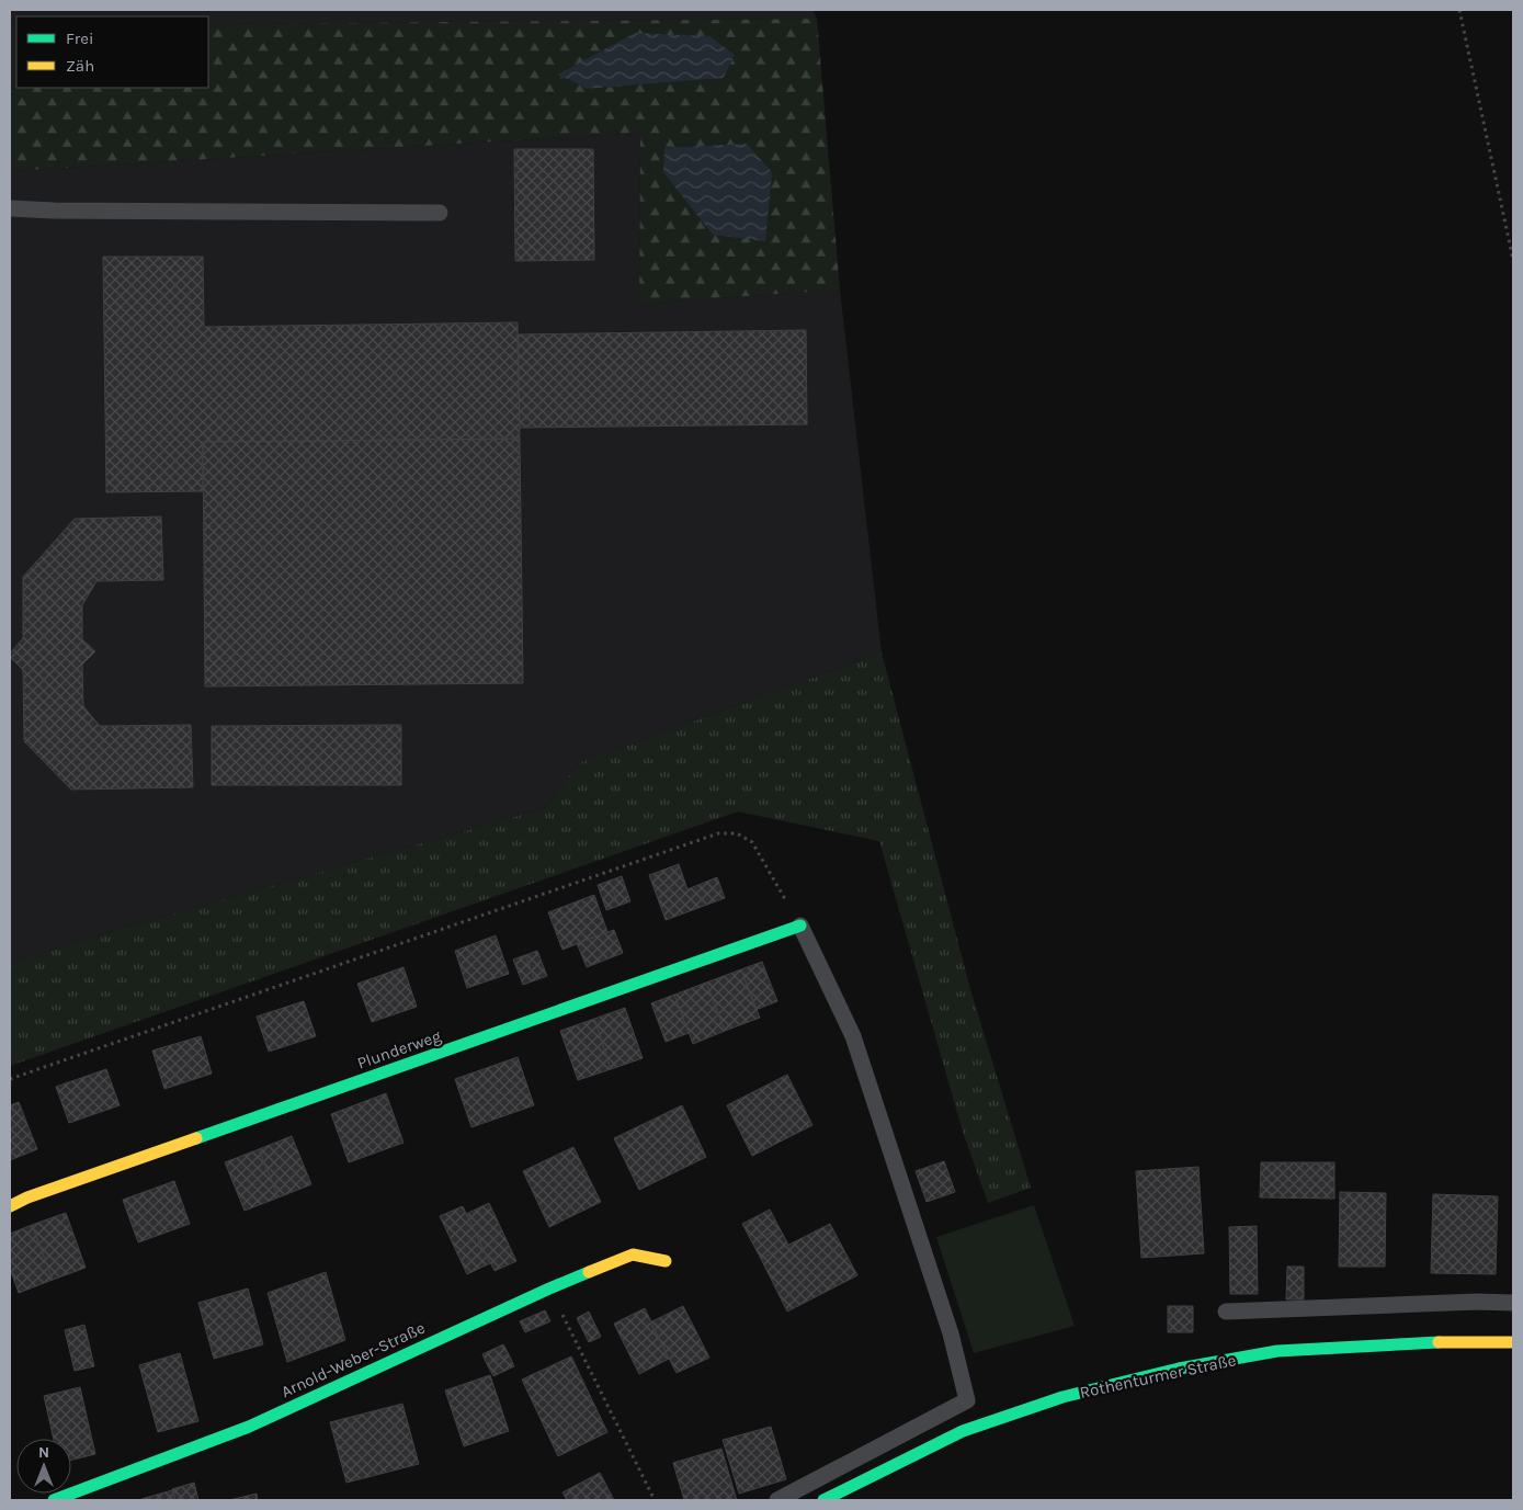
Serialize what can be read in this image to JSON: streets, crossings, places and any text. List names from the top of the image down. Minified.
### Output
{"streets":{"street":["Plunderweg","Arnold-Weber-Straße","Rothenturmer Straße"]},"legend":["Frei","Zäh"],"north":"top"}
